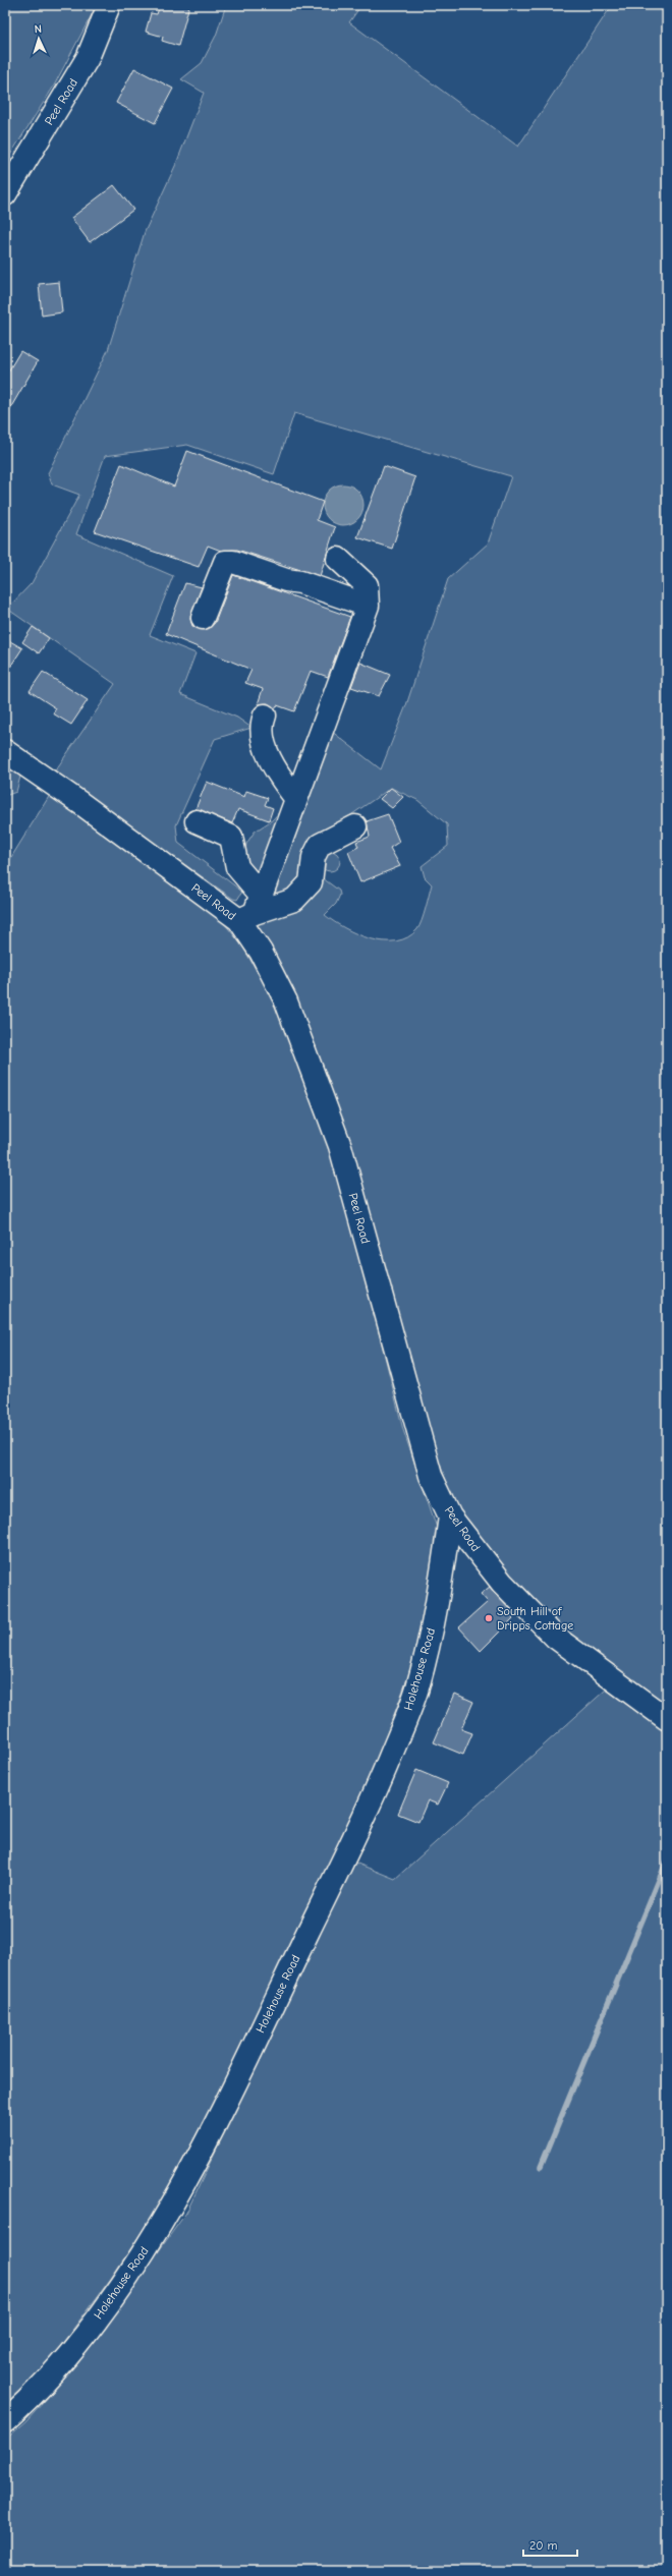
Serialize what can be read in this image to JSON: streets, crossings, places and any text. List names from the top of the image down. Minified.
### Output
{"streets":{"street":["Peel Road","Holehouse Road"]},"crossings":[["Peel Road","Holehouse Road"]],"places":["South Hill of Dripps Cottage"],"scale_bar":"20 m","north":"top"}
